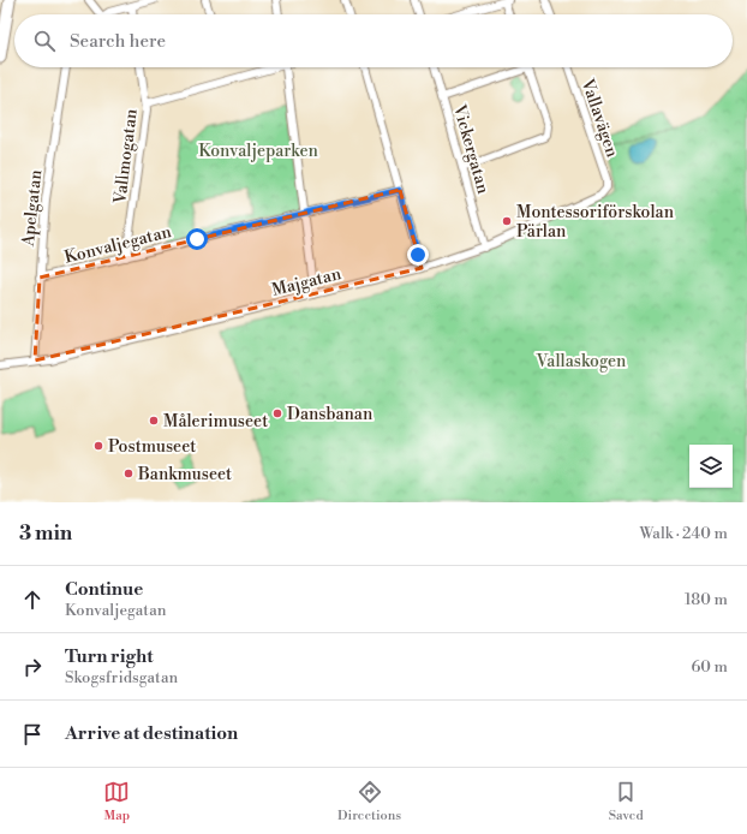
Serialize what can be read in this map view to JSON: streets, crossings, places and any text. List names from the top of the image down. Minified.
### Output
{"streets":{"street":["Vallavägen","Vickergatan","Vallmogatan","Apelgatan","Konvaljegatan","Majgatan"]},"crossings":[["Vallavägen","Majgatan"],["Vickergatan","Majgatan"],["Vallmogatan","Konvaljegatan"],["Apelgatan","Konvaljegatan"],["Apelgatan","Majgatan"]],"parks":["Konvaljeparken","Vallaskogen"],"places":["Montessoriförskolan Pärlan","Dansbanan","Målerimuseet","Postmuseet","Bankmuseet"],"page":{"search":"Search here","heading":["3 min","Walk · 240 m"],"list":[["Continue","Konvaljegatan","180 m"],["Turn right","Skogsfridsgatan","60 m"],"Arrive at destination"],"nav":["Map","Directions","Saved"]}}
